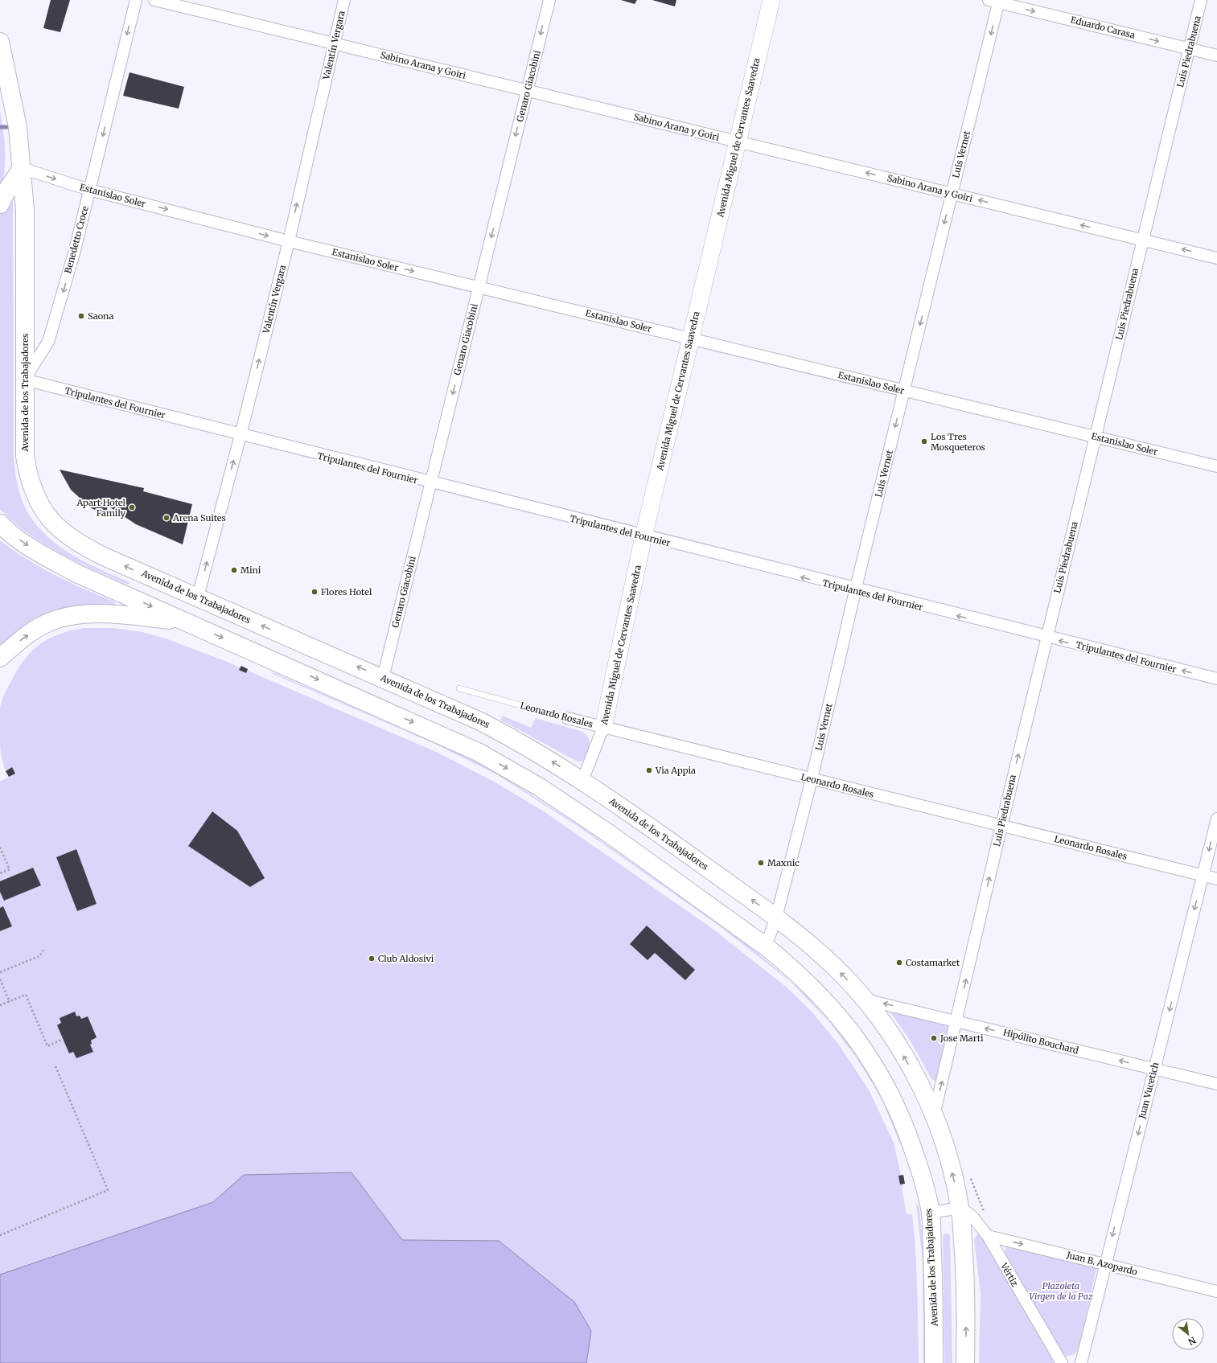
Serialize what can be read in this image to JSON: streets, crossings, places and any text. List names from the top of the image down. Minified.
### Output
{"streets":{"main road":["Avenida de los Trabajadores"],"street":["Eduardo Carasa","Valentín Vergara","Luis Piedrabuena","Sabino Arana y Goiri","Genaro Giacobini","Avenida Miguel de Cervantes Saavedra","Luis Vernet","Estanislao Soler","Benedetto Croce","Tripulantes del Fournier","Leonardo Rosales","Hipólito Bouchard","Juan Vucetich","Juan B. Azopardo","Vértiz"]},"crossings":[["Eduardo Carasa","Luis Piedrabuena"],["Eduardo Carasa","Luis Vernet"],["Valentín Vergara","Sabino Arana y Goiri"],["Valentín Vergara","Estanislao Soler"],["Valentín Vergara","Avenida de los Trabajadores"],["Valentín Vergara","Tripulantes del Fournier"],["Luis Piedrabuena","Sabino Arana y Goiri"],["Luis Piedrabuena","Estanislao Soler"],["Luis Piedrabuena","Avenida de los Trabajadores"],["Luis Piedrabuena","Tripulantes del Fournier"],["Luis Piedrabuena","Leonardo Rosales"],["Luis Piedrabuena","Hipólito Bouchard"],["Sabino Arana y Goiri","Genaro Giacobini"],["Sabino Arana y Goiri","Avenida Miguel de Cervantes Saavedra"],["Sabino Arana y Goiri","Luis Vernet"],["Genaro Giacobini","Estanislao Soler"],["Genaro Giacobini","Avenida de los Trabajadores"],["Genaro Giacobini","Tripulantes del Fournier"],["Avenida Miguel de Cervantes Saavedra","Estanislao Soler"],["Avenida Miguel de Cervantes Saavedra","Avenida de los Trabajadores"],["Avenida Miguel de Cervantes Saavedra","Tripulantes del Fournier"],["Avenida Miguel de Cervantes Saavedra","Leonardo Rosales"],["Luis Vernet","Estanislao Soler"],["Luis Vernet","Avenida de los Trabajadores"],["Luis Vernet","Tripulantes del Fournier"],["Luis Vernet","Leonardo Rosales"],["Estanislao Soler","Benedetto Croce"],["Estanislao Soler","Avenida de los Trabajadores"],["Benedetto Croce","Avenida de los Trabajadores"],["Benedetto Croce","Tripulantes del Fournier"],["Avenida de los Trabajadores","Tripulantes del Fournier"],["Avenida de los Trabajadores","Hipólito Bouchard"],["Avenida de los Trabajadores","Vértiz"],["Leonardo Rosales","Juan Vucetich"],["Hipólito Bouchard","Juan Vucetich"],["Juan Vucetich","Juan B. Azopardo"],["Juan B. Azopardo","Vértiz"]],"one_way":["Eduardo Carasa","Valentín Vergara","Luis Piedrabuena","Sabino Arana y Goiri","Genaro Giacobini","Luis Vernet","Estanislao Soler","Benedetto Croce","Tripulantes del Fournier","Hipólito Bouchard","Juan Vucetich","Juan B. Azopardo"],"parks":["Plazoleta Virgen de la Paz"],"places":["Saona","Los Tres Mosqueteros","Apart Hotel Family","Arena Suites","Mini","Flores Hotel","Via Appia","Maxnic","Club Aldosivi","Costamarket","Jose Marti"],"north":"bottom right"}
